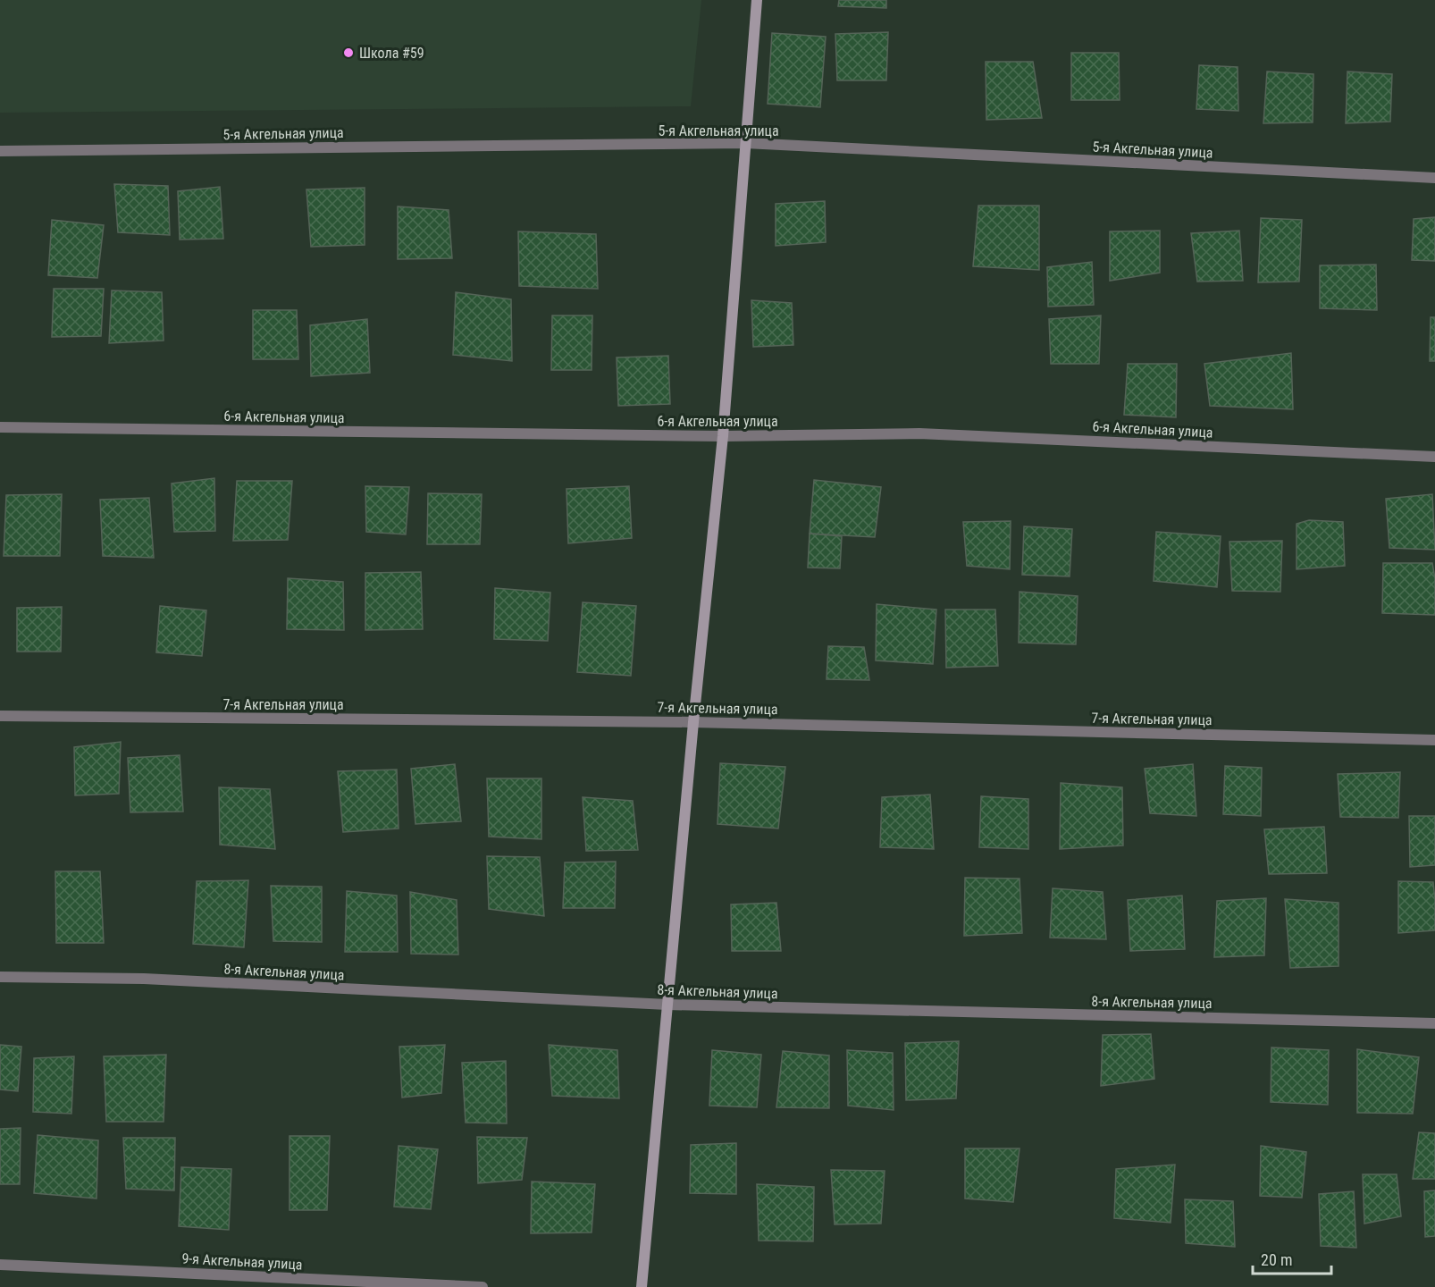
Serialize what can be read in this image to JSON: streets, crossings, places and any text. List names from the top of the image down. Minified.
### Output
{"streets":{"street":["5-я Акгельная улица","6-я Акгельная улица","7-я Акгельная улица","8-я Акгельная улица","9-я Акгельная улица"]},"places":["Школа #59"],"scale_bar":"20 m"}
